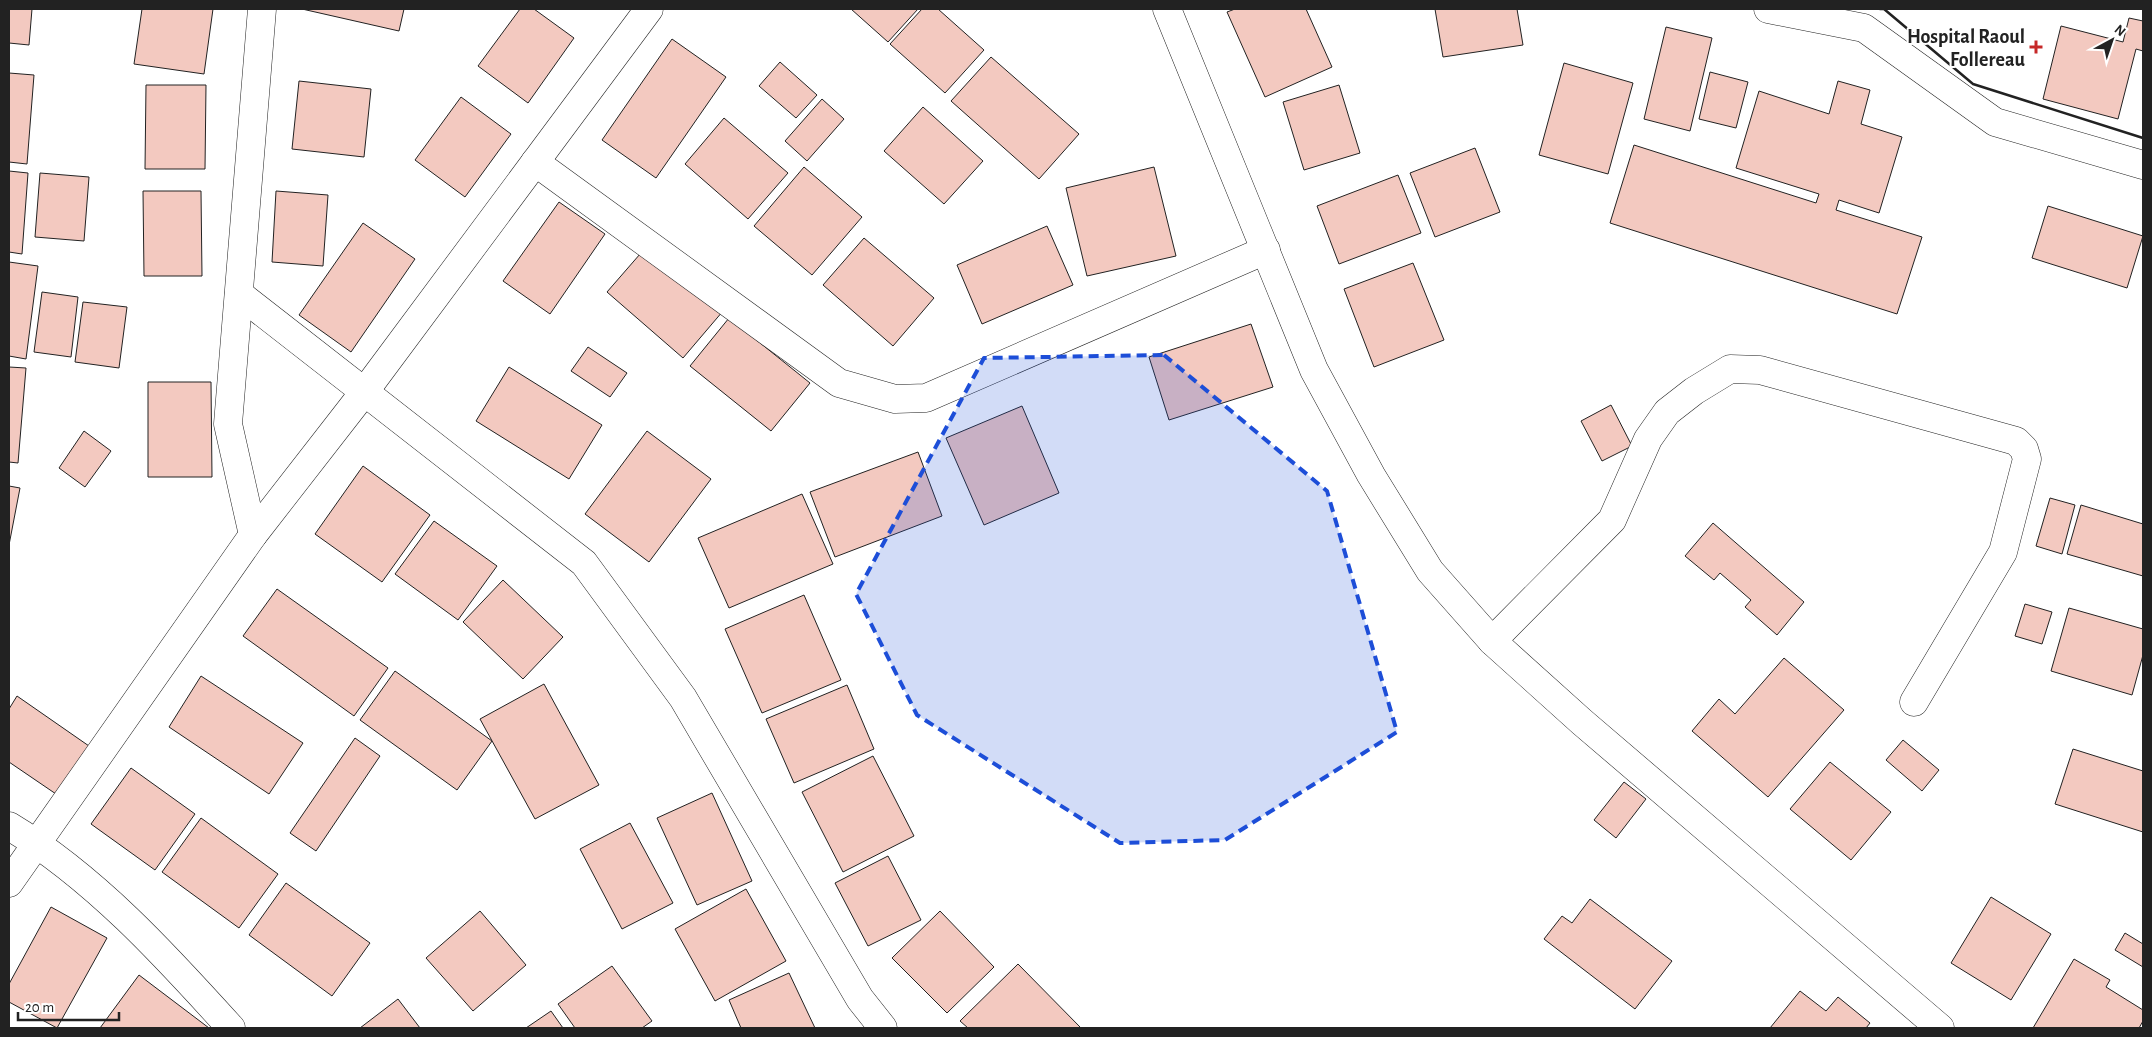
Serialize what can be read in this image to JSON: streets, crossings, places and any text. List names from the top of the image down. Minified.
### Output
{"places":{"health":["Hospital Raoul Follereau"]},"scale_bar":"20 m","north":"top right"}
